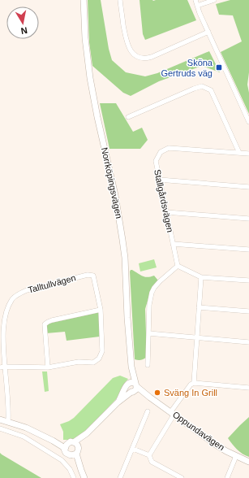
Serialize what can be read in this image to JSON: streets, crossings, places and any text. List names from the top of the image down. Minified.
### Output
{"streets":{"main road":["Norrköpingsvägen","Oppundavägen"],"street":["Stallgårdsvägen","Talltullvägen"]},"crossings":[["Norrköpingsvägen","Oppundavägen"]],"places":{"transit":["Sköna Gertruds väg"],"other":["Sväng In Grill"]},"north":"bottom"}
